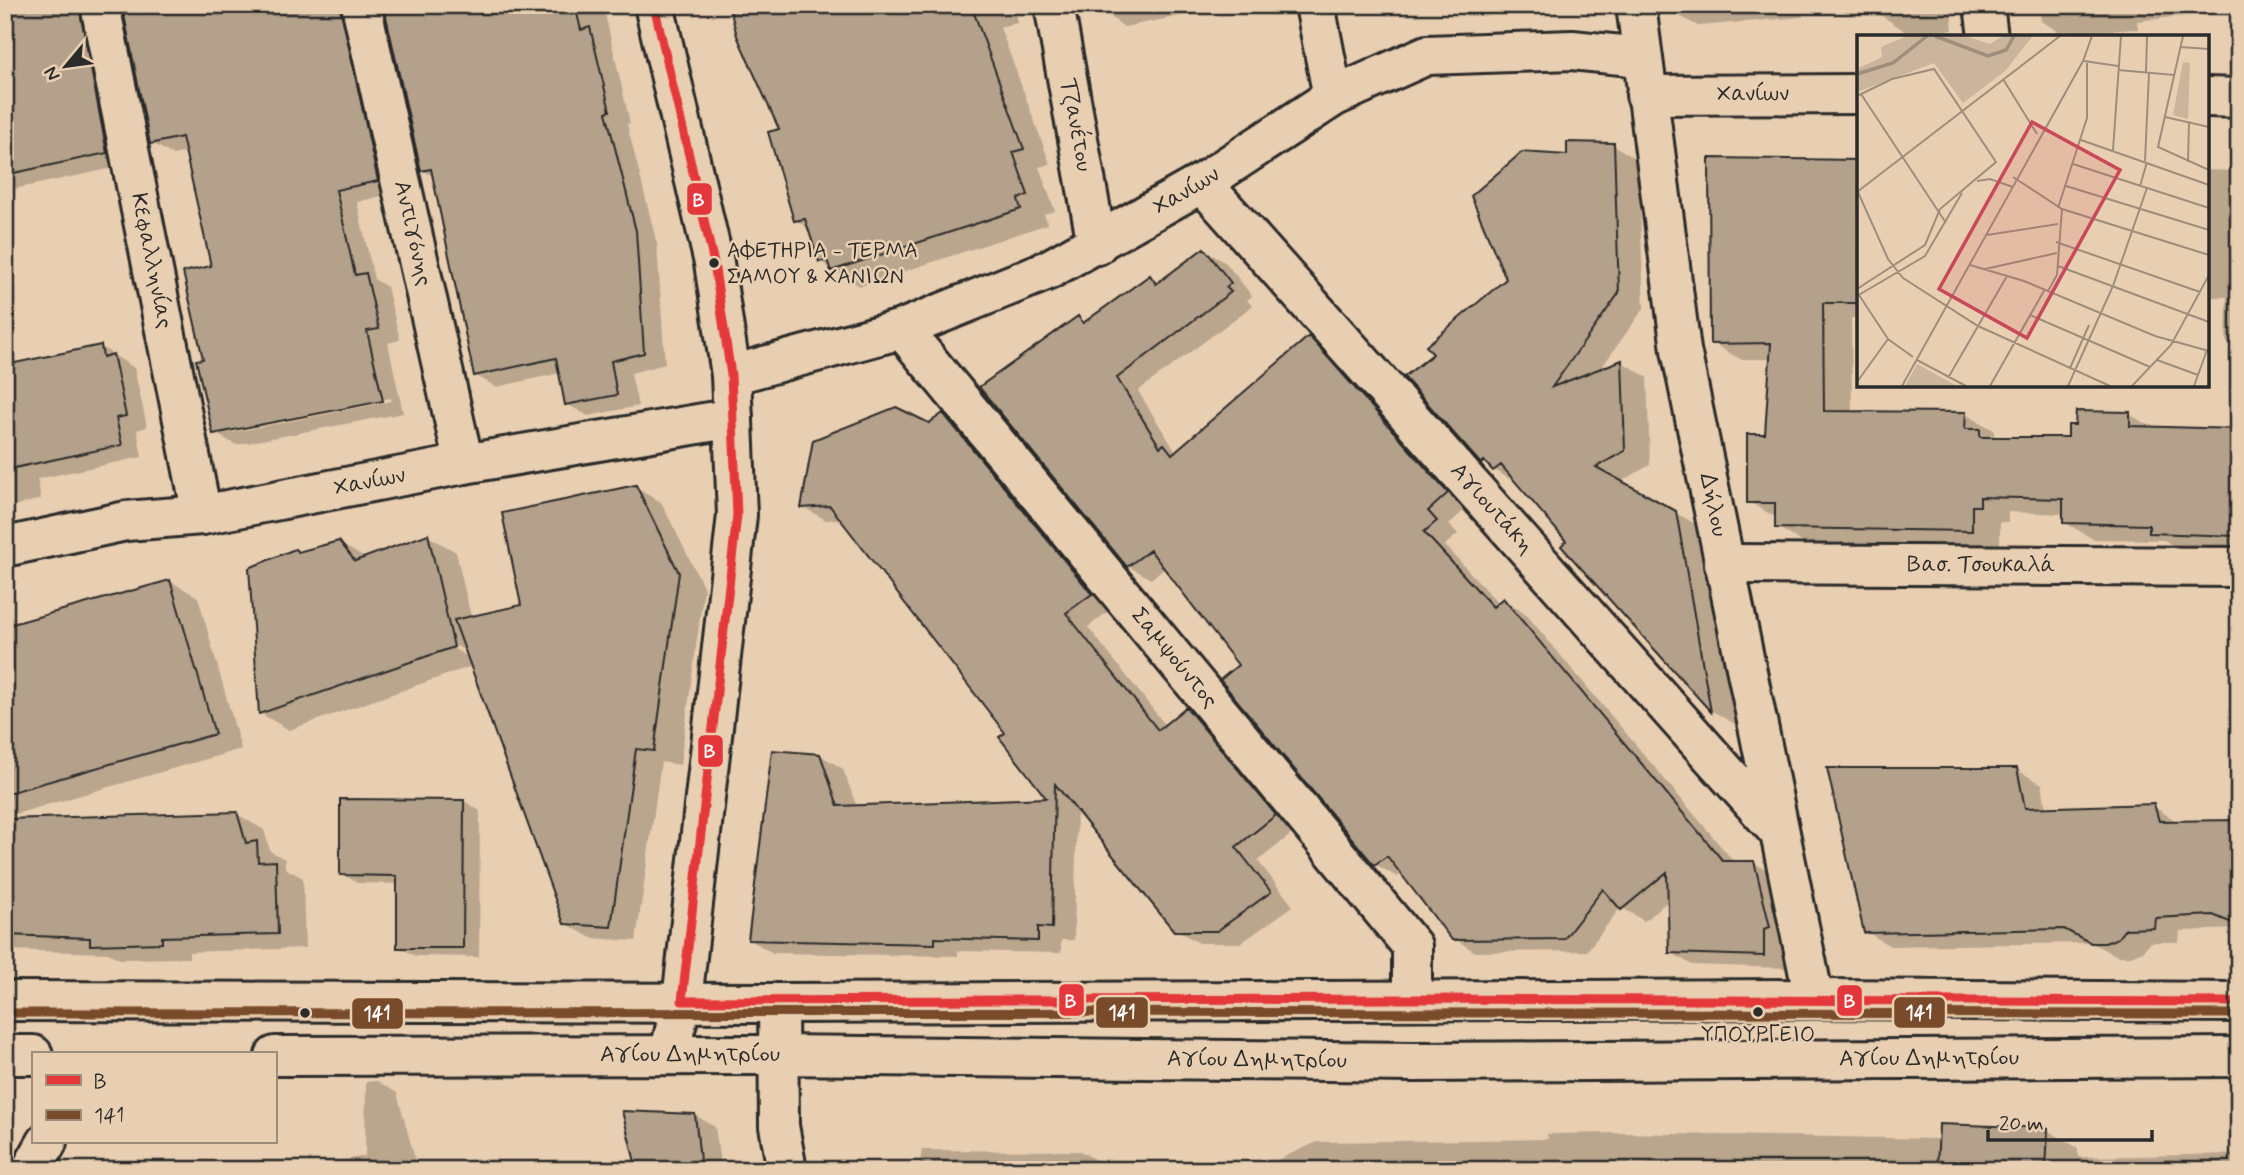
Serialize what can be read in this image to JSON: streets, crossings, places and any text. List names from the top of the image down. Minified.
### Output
{"streets":{"street":["Χανίων","Τζανέτου","Αντιγόνης","Κεφαλληνίας","Δήλου","Αγιουτάκη","Βασ. Τσουκαλά","Σαμψούντος","Αγίου Δημητρίου"]},"crossings":[["Χανίων","Τζανέτου"],["Χανίων","Αντιγόνης"],["Χανίων","Κεφαλληνίας"],["Χανίων","Δήλου"],["Χανίων","Αγιουτάκη"],["Χανίων","Σαμψούντος"],["Δήλου","Αγιουτάκη"],["Δήλου","Βασ. Τσουκαλά"]],"places":["ΑΦΕΤΗΡΙΑ - ΤΕΡΜΑ ΣΑΜΟΥ & ΧΑΝΙΩΝ","ΥΠΟΥΡΓΕΙΟ"],"lines":["transit line Β","transit line 141"],"legend":["Β","141"],"scale_bar":"20 m","north":"bottom left"}
